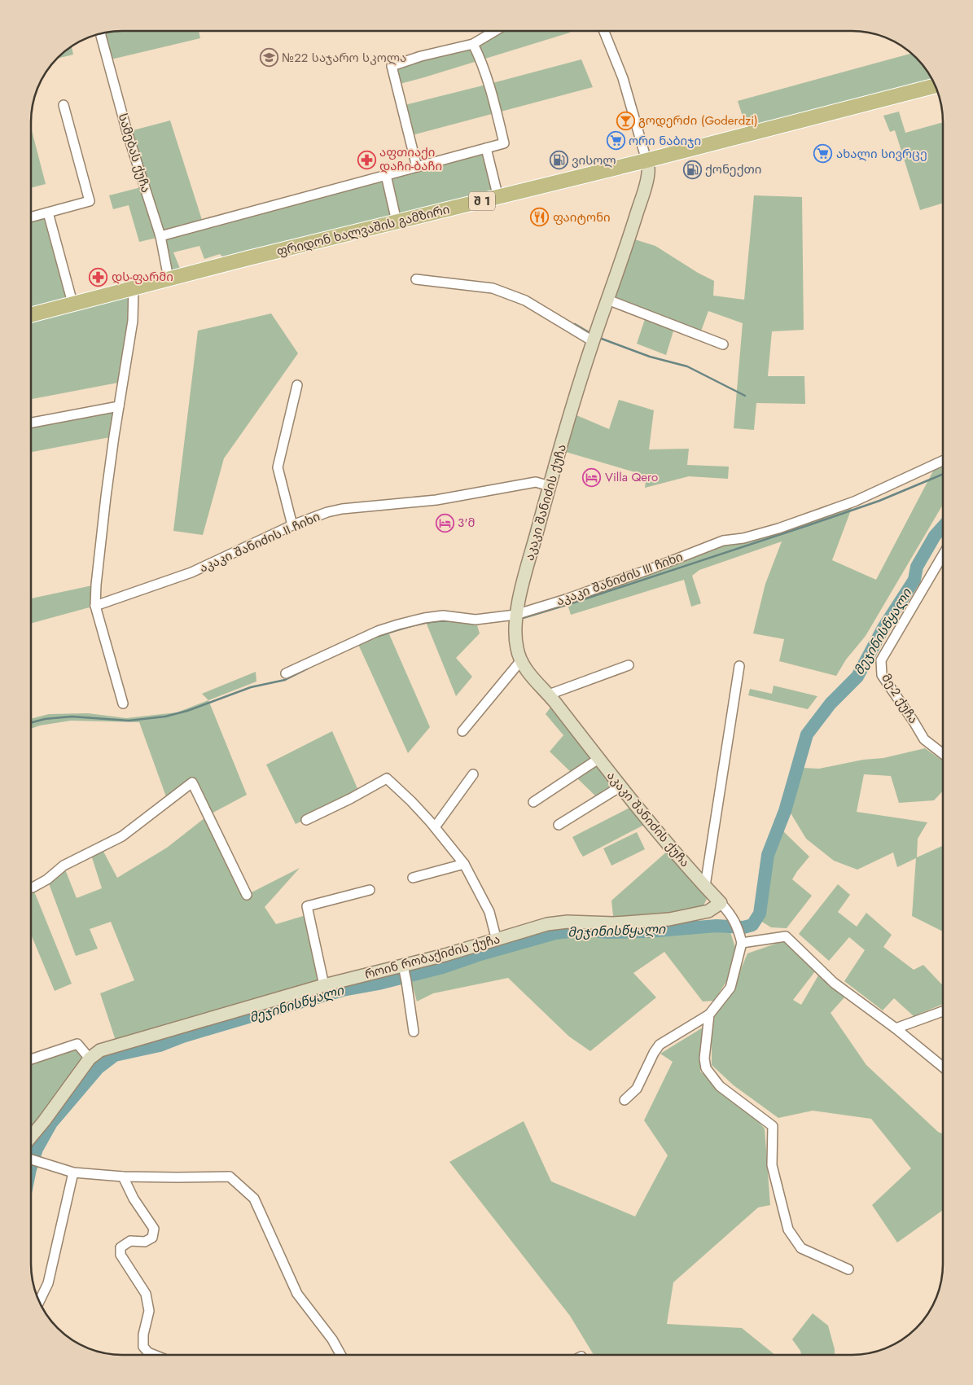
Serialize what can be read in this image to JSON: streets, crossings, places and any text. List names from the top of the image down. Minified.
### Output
{"streets":{"main road":["შ 1","ფრიდონ ხალვაშის გამზირი"],"street":["სამებას ქუჩა","აკაკი შანიძის ქუჩა","აკაკი შანიძის II ჩიხი","აკაკი შანიძის III ჩიხი","მე-2 ქუჩა","როინ რობაქიძის ქუჩა"]},"crossings":[["სამებას ქუჩა","ფრიდონ ხალვაშის გამზირი"],["ფრიდონ ხალვაშის გამზირი","აკაკი შანიძის ქუჩა"],["აკაკი შანიძის ქუჩა","აკაკი შანიძის II ჩიხი"],["აკაკი შანიძის ქუჩა","აკაკი შანიძის III ჩიხი"],["აკაკი შანიძის ქუჩა","როინ რობაქიძის ქუჩა"]],"water":["მეჯინისწყალი"],"places":{"school or university":["№22 საჯარო სკოლა"],"bar":["გოდერძი (Goderdzi)"],"supermarket":["ორი ნაბიჯი","ახალი სივრცე"],"pharmacy":["აფთიაქი დაჩი-ბაჩი","დს-ფარმი"],"fuel station":["ვისოლ","ქონექთი"],"restaurant":["ფაიტონი"],"hotel":["Villa Qero","3'მ"]}}
